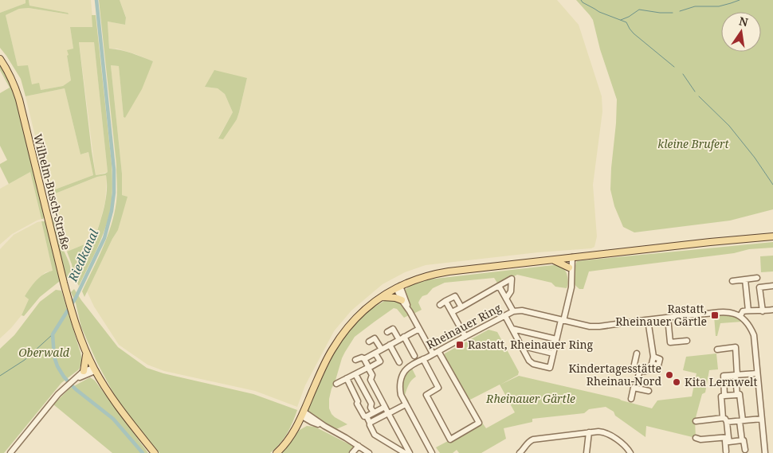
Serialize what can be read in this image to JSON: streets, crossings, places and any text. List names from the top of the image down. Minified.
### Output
{"streets":{"main road":["Wilhelm-Busch-Straße"],"street":["Rheinauer Ring"]},"water":["Riedkanal"],"parks":["kleine Brufert","Oberwald","Rheinauer Gärtle"],"places":{"transit":["Rastatt, Rheinauer Gärtle","Rastatt, Rheinauer Ring"],"other":["Kindertagesstätte Rheinau-Nord","Kita Lernwelt"]},"north":"top"}
